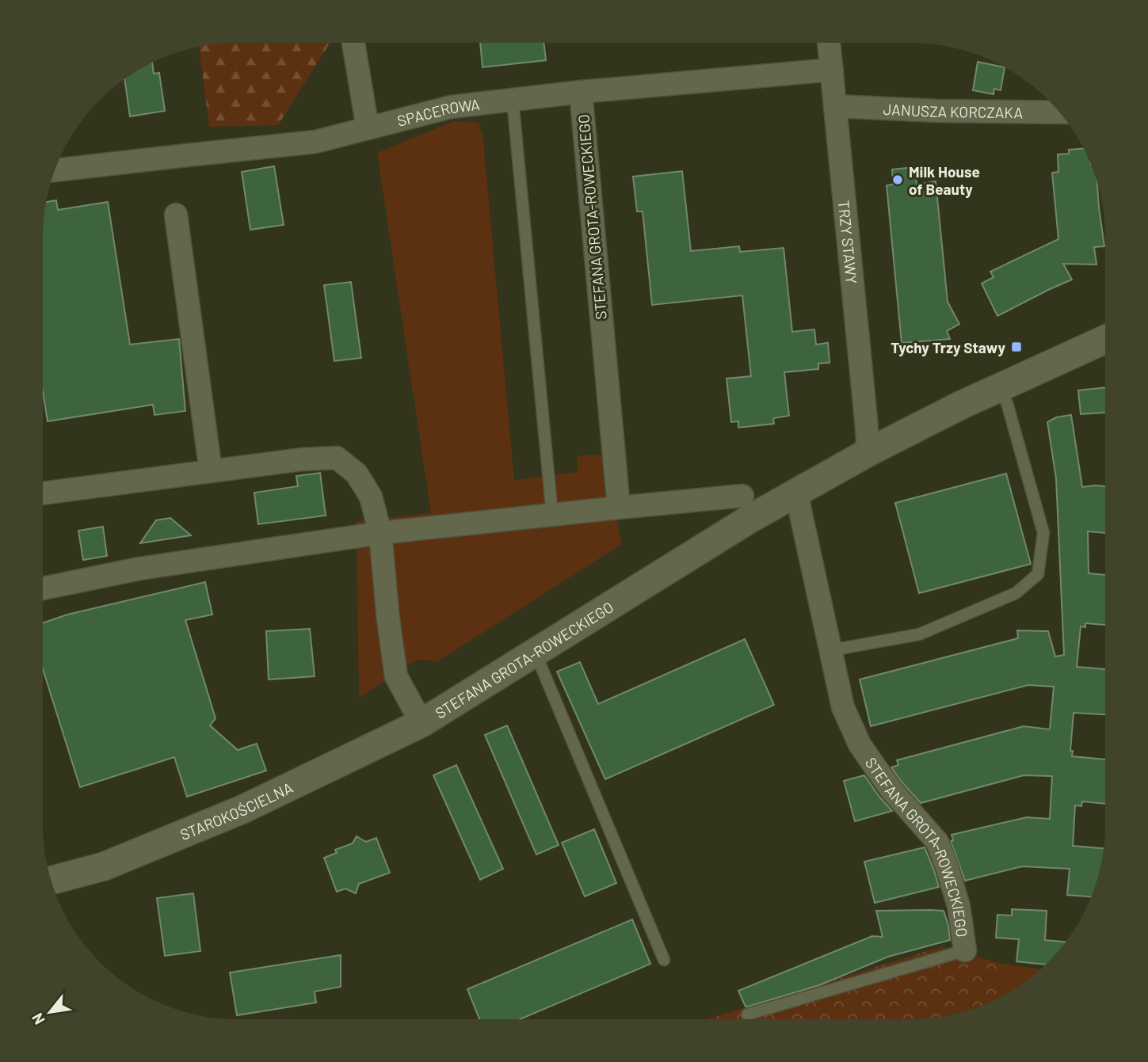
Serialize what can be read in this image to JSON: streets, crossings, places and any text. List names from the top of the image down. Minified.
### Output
{"streets":{"street":["JANUSZA KORCZAKA","SPACEROWA","STEFANA GROTA-ROWECKIEGO","TRZY STAWY","STAROKOŚCIELNA"]},"crossings":[["JANUSZA KORCZAKA","TRZY STAWY"],["SPACEROWA","STEFANA GROTA-ROWECKIEGO"],["SPACEROWA","TRZY STAWY"],["STEFANA GROTA-ROWECKIEGO","TRZY STAWY"],["STEFANA GROTA-ROWECKIEGO","STAROKOŚCIELNA"]],"places":{"other":["Milk House of Beauty"],"transit":["Tychy Trzy Stawy"]},"north":"bottom left"}
